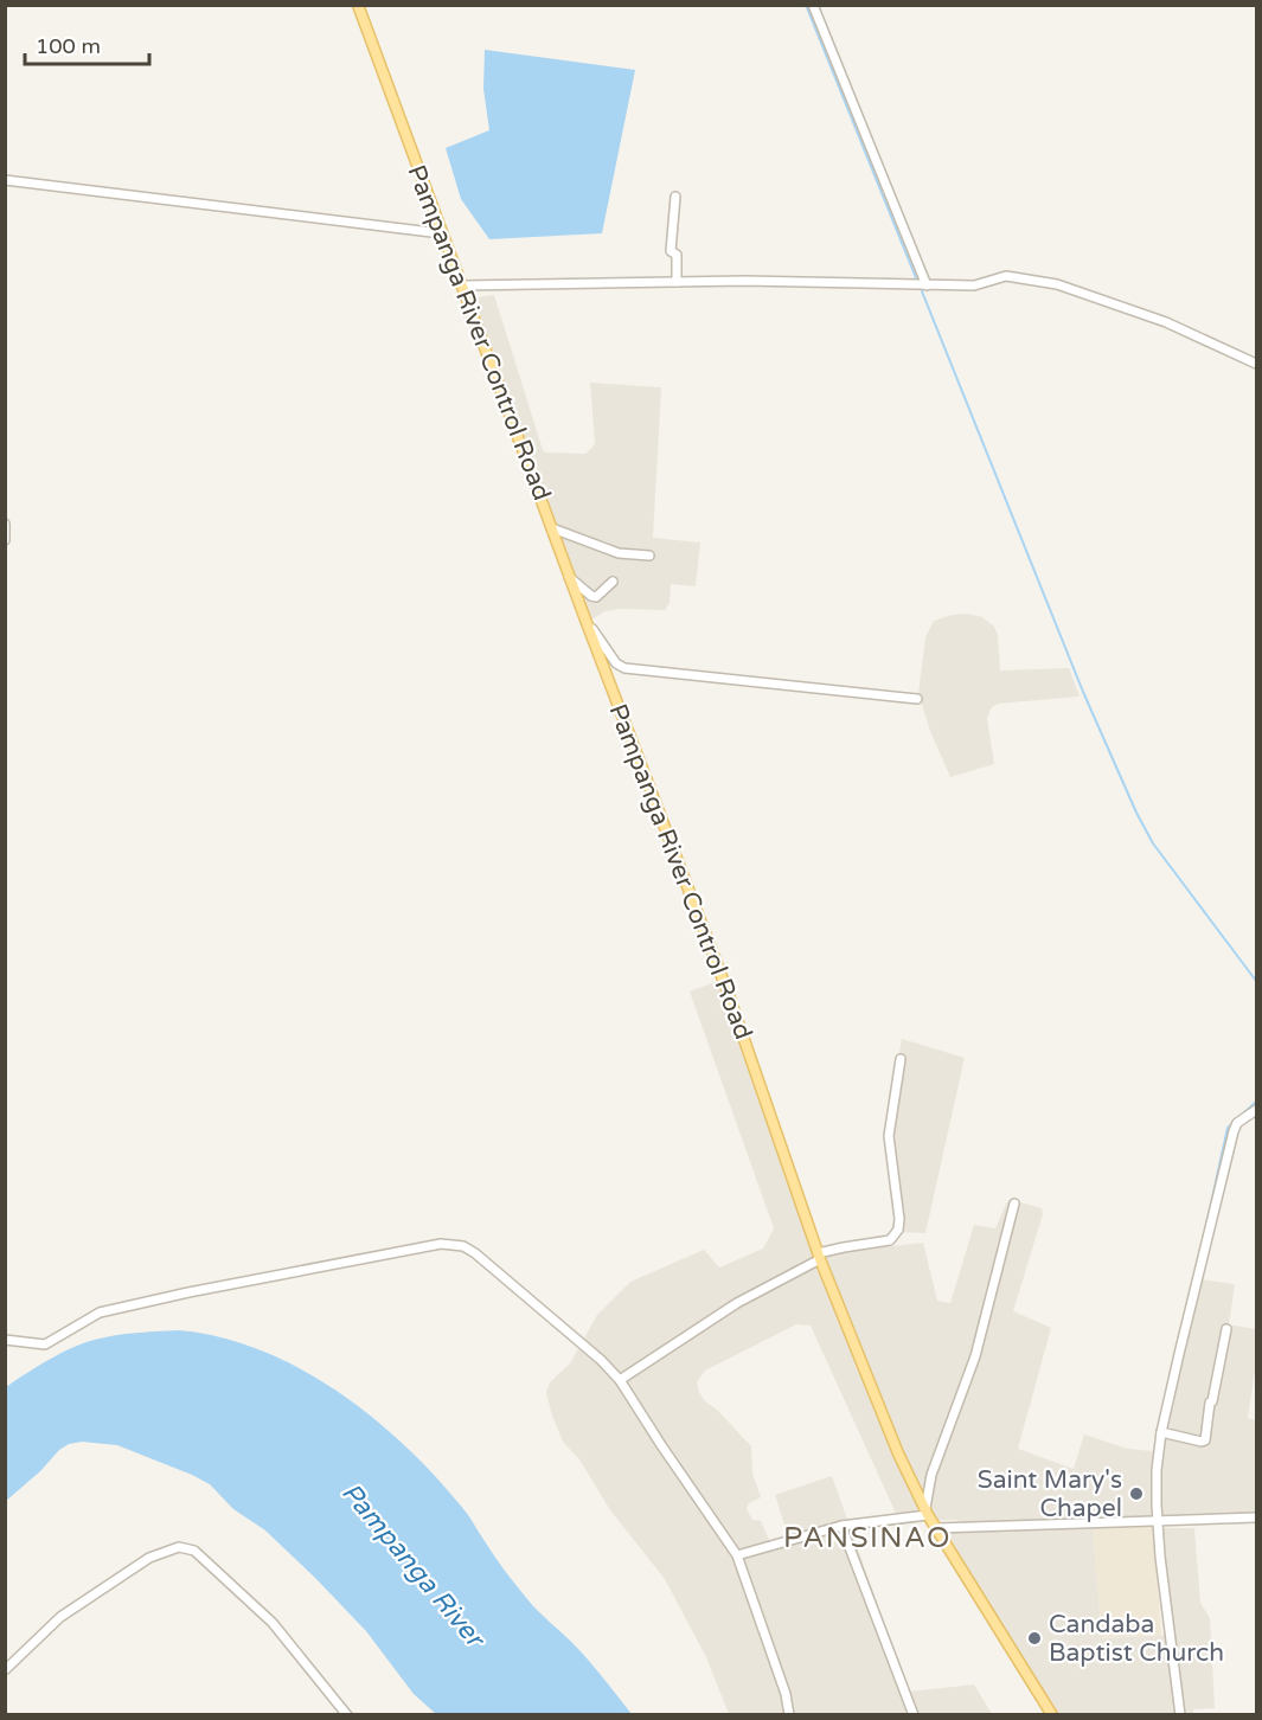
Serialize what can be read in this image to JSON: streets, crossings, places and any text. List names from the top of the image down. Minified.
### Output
{"streets":{"main road":["Pampanga River Control Road"]},"districts":["PANSINAO"],"water":["Pampanga River"],"places":["Saint Mary's Chapel","Candaba Baptist Church"],"scale_bar":"100 m"}
